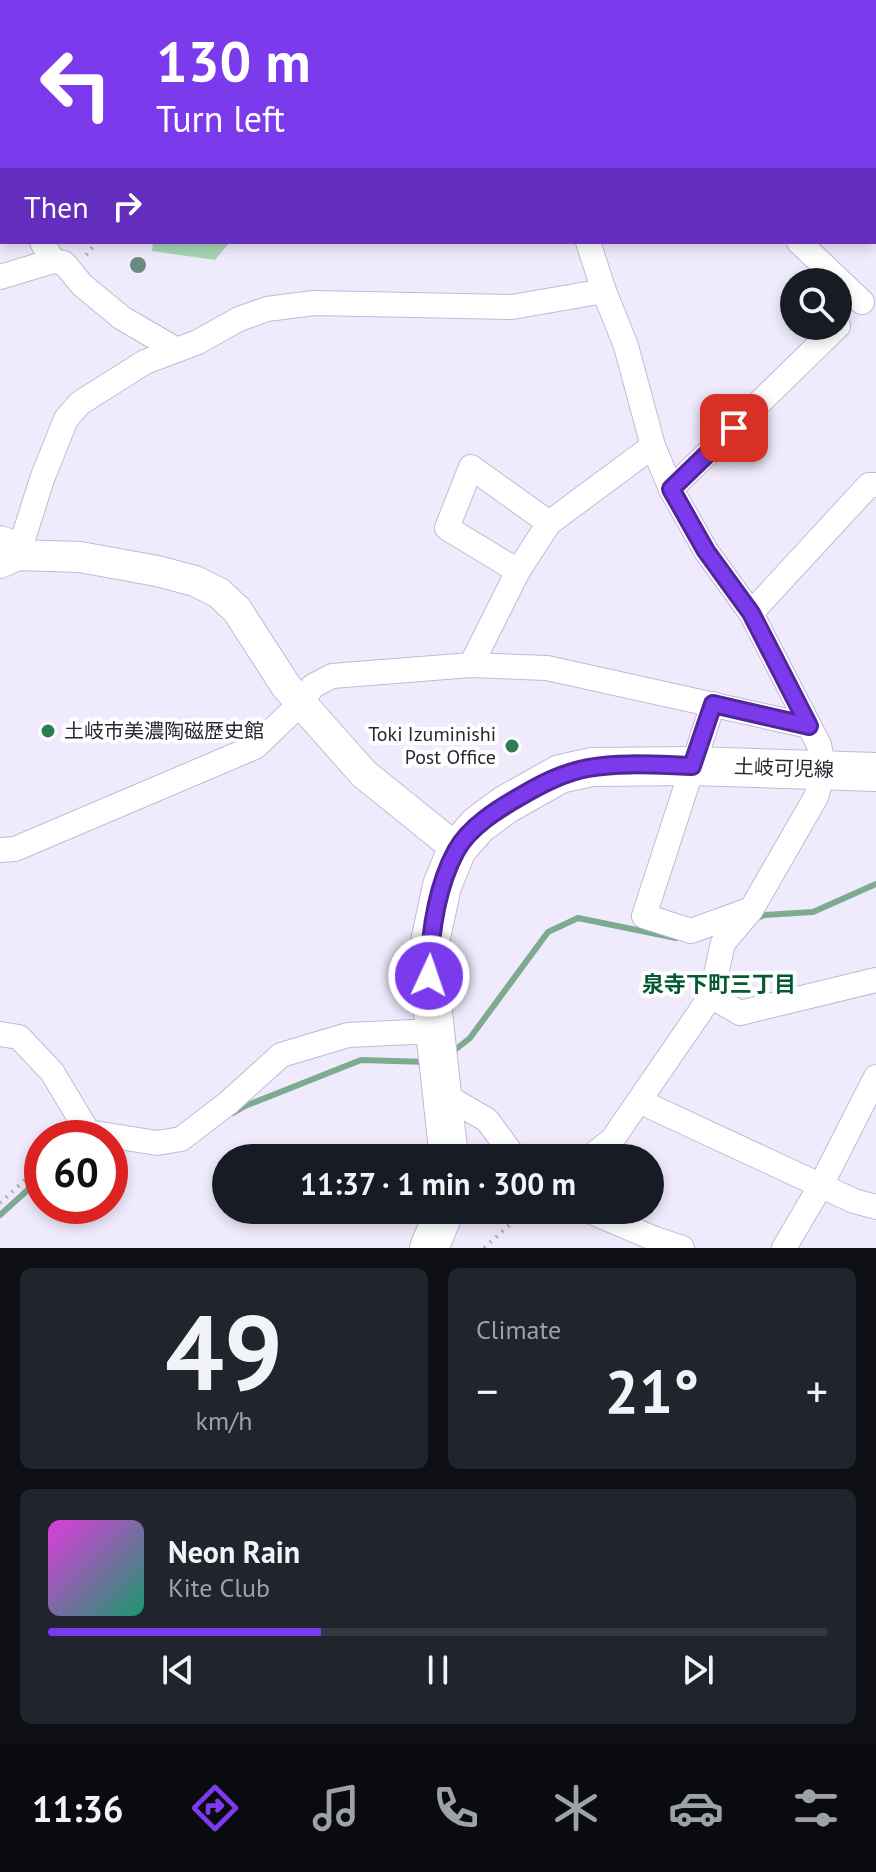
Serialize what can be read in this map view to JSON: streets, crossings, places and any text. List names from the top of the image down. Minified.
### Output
{"streets":{"main road":["土岐可児線"]},"districts":["泉寺下町三丁目"],"places":["土岐市美濃陶磁歴史館","Toki Izuminishi Post Office"],"page":{"turn":["130 m","Turn left"],"then":"Then","limit":"60","trip":"11:37 · 1 min · 300 m","tile":[["49","km/h"],"Climate"],"heat":["−","21°","+"],"song":["Neon Rain","Kite Club"],"tabs":"11:36"}}
